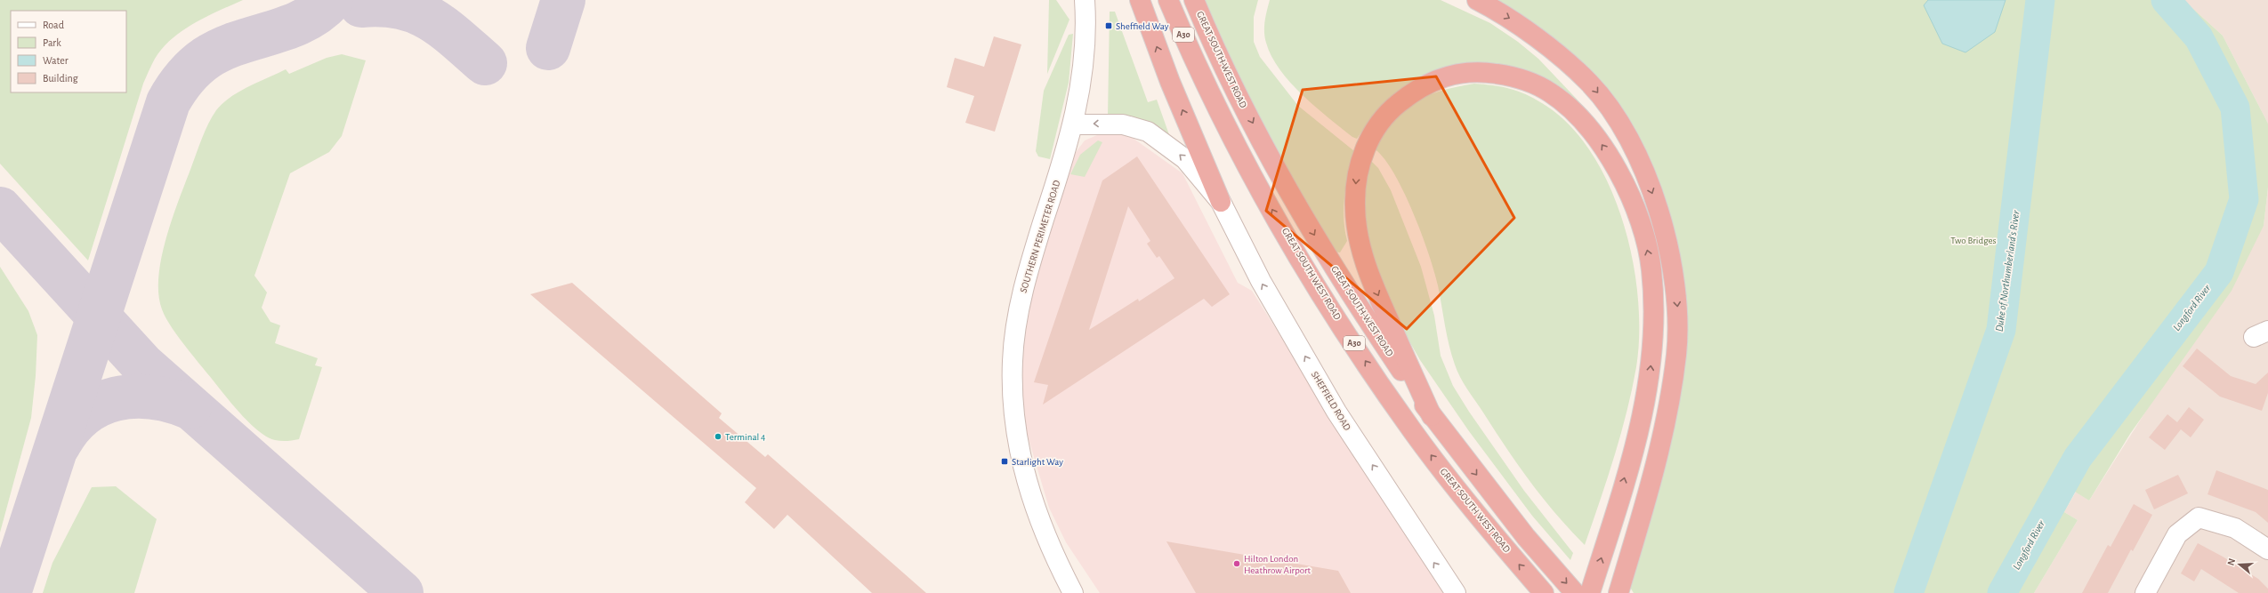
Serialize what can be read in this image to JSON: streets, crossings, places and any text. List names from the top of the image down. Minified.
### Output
{"streets":{"highway":["A30","GREAT SOUTH-WEST ROAD","GREAT SOUTH WEST ROAD"],"street":["SOUTHERN PERIMETER ROAD","SHEFFIELD ROAD"]},"one_way":["GREAT SOUTH-WEST ROAD","GREAT SOUTH WEST ROAD","SHEFFIELD ROAD"],"water":["Duke of Northumberland's River","Longford River"],"parks":["Two Bridges"],"places":{"transit":["Sheffield Way","Starlight Way"],"other":["Terminal 4","Hilton London Heathrow Airport"]},"legend":["Road","Park","Water","Building"],"north":"left"}
